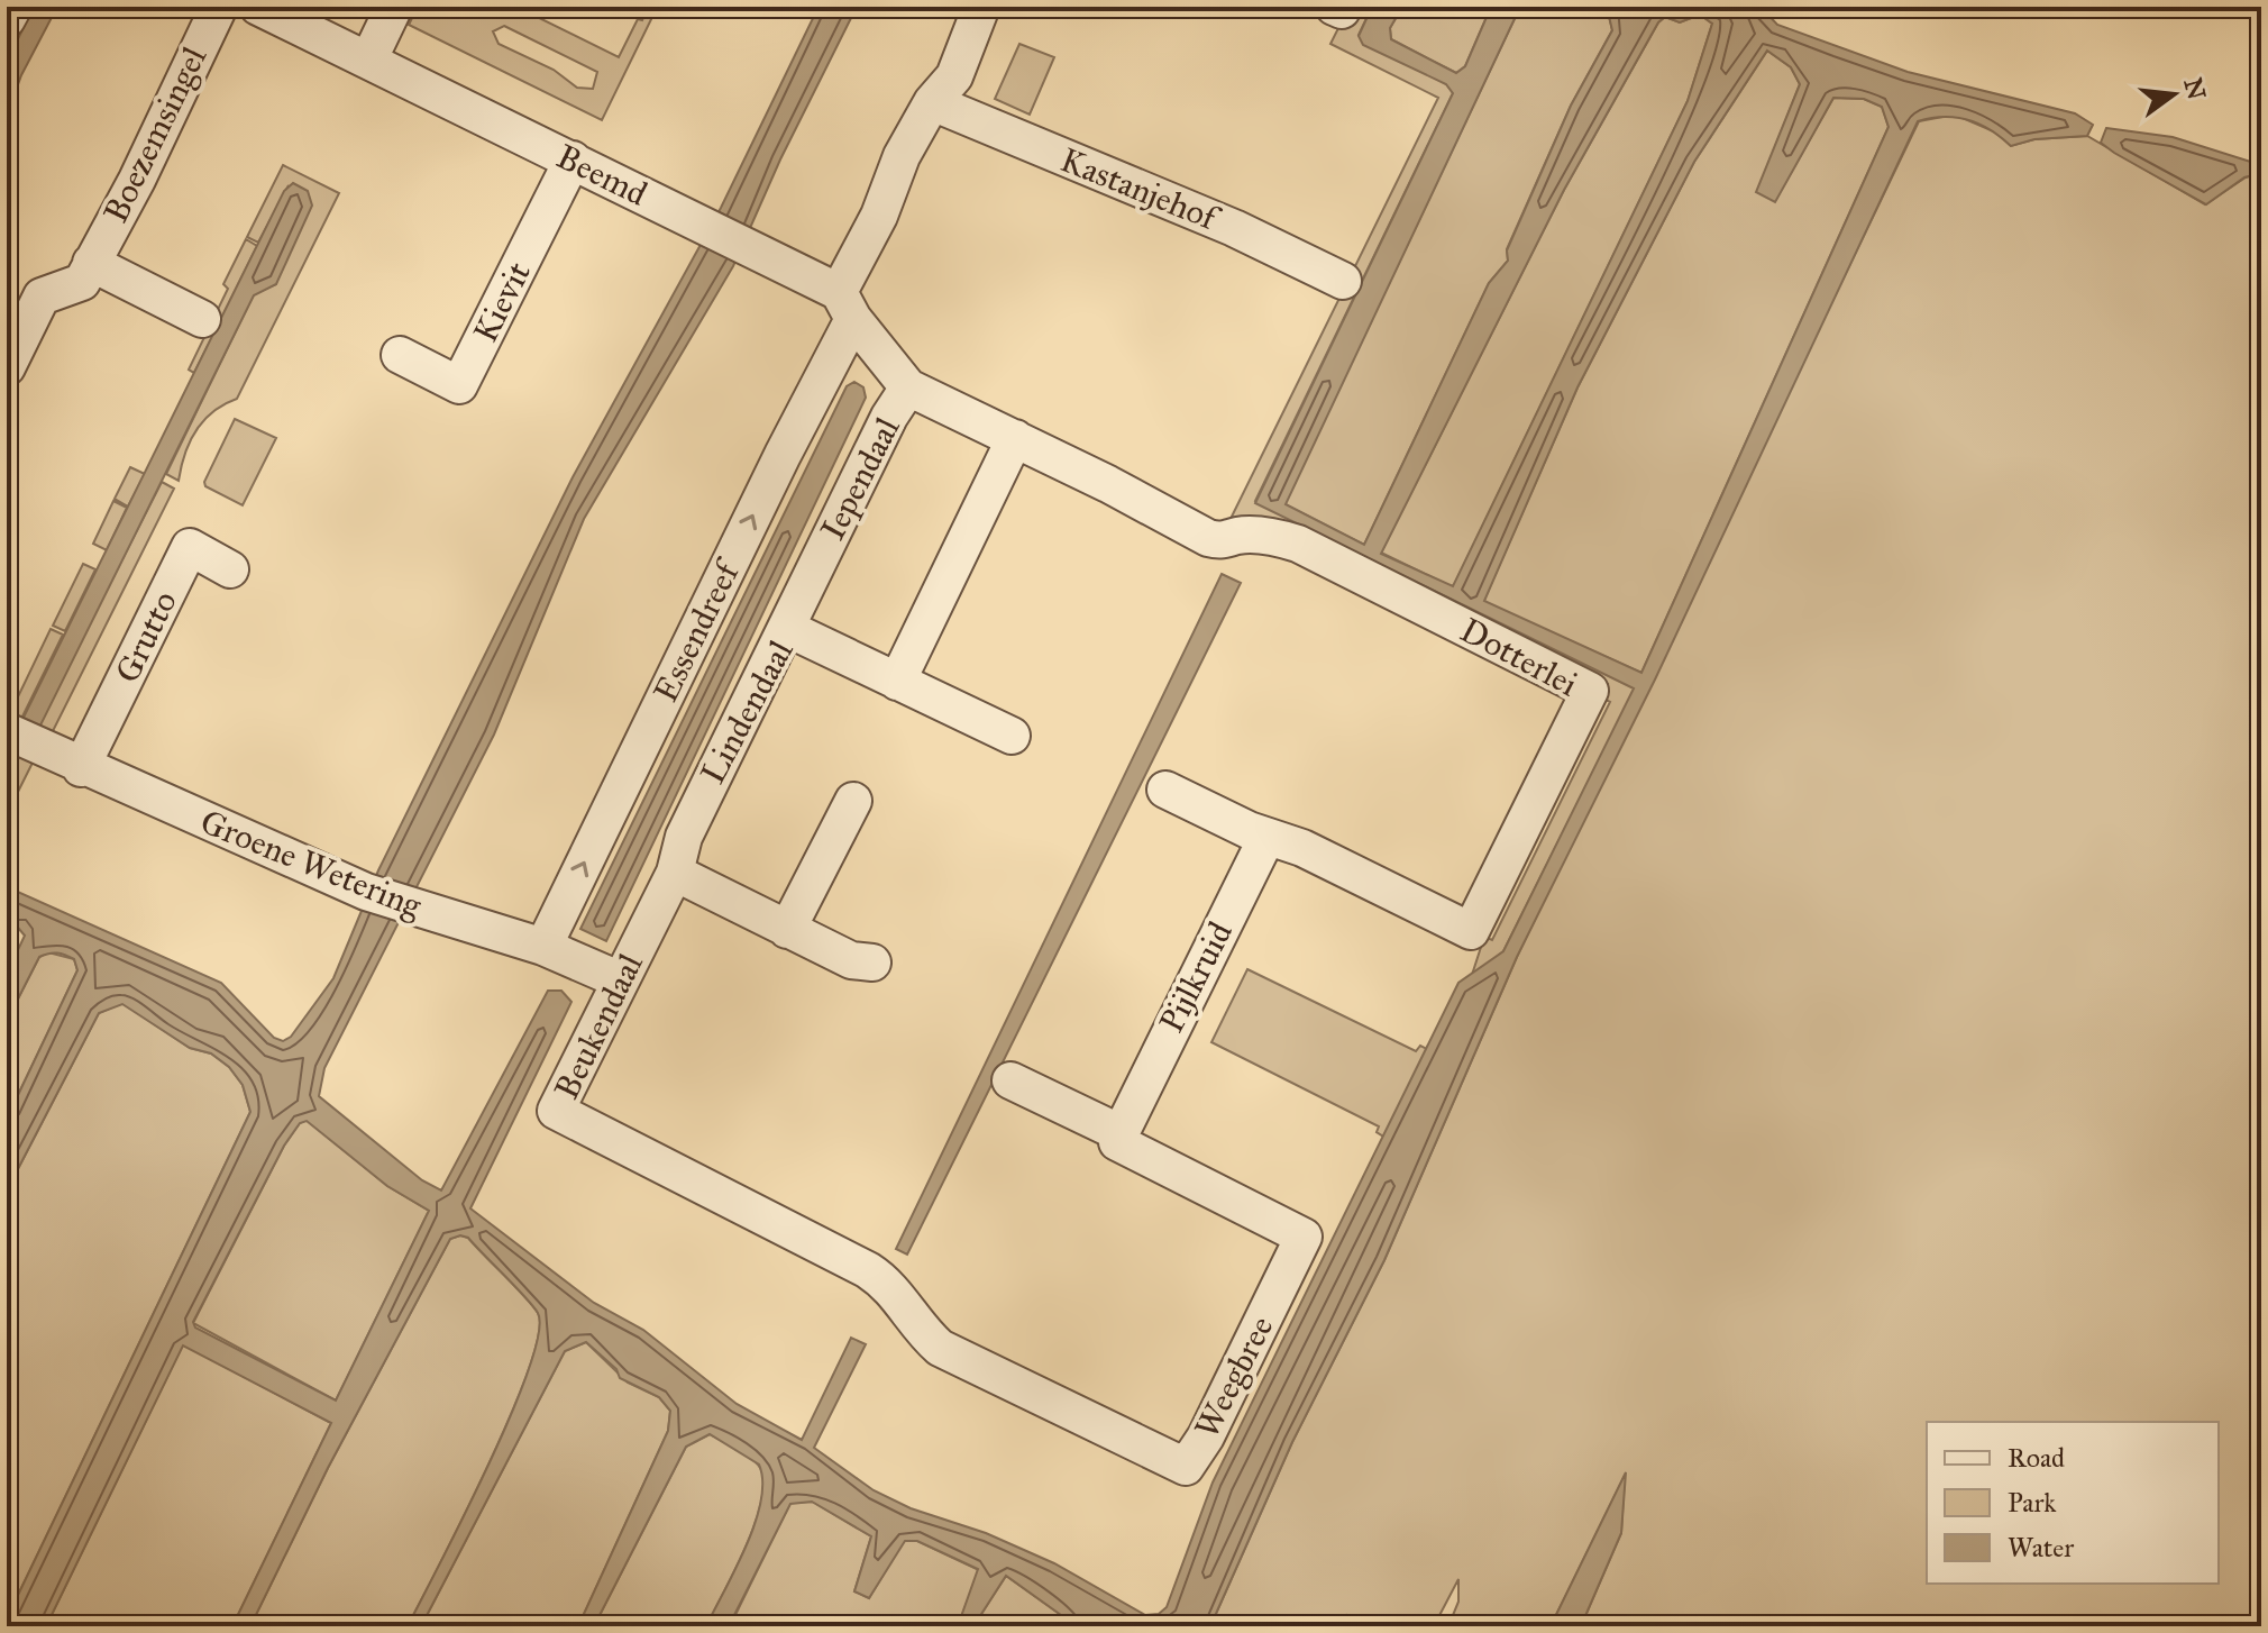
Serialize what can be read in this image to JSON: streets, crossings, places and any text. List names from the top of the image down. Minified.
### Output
{"streets":{"street":["Boezemsingel","Beemd","Kastanjehof","Kievit","Iependaal","Essendreef","Grutto","Dotterlei","Lindendaal","Groene Wetering","Pijlkruid","Beukendaal","Weegbree"]},"crossings":[["Beemd","Kievit"],["Beemd","Iependaal"],["Beemd","Essendreef"],["Kastanjehof","Essendreef"],["Iependaal","Dotterlei"],["Iependaal","Lindendaal"],["Essendreef","Groene Wetering"],["Grutto","Groene Wetering"],["Dotterlei","Pijlkruid"],["Lindendaal","Beukendaal"],["Groene Wetering","Beukendaal"],["Pijlkruid","Weegbree"],["Beukendaal","Weegbree"]],"legend":["Road","Park","Water"],"north":"right"}
